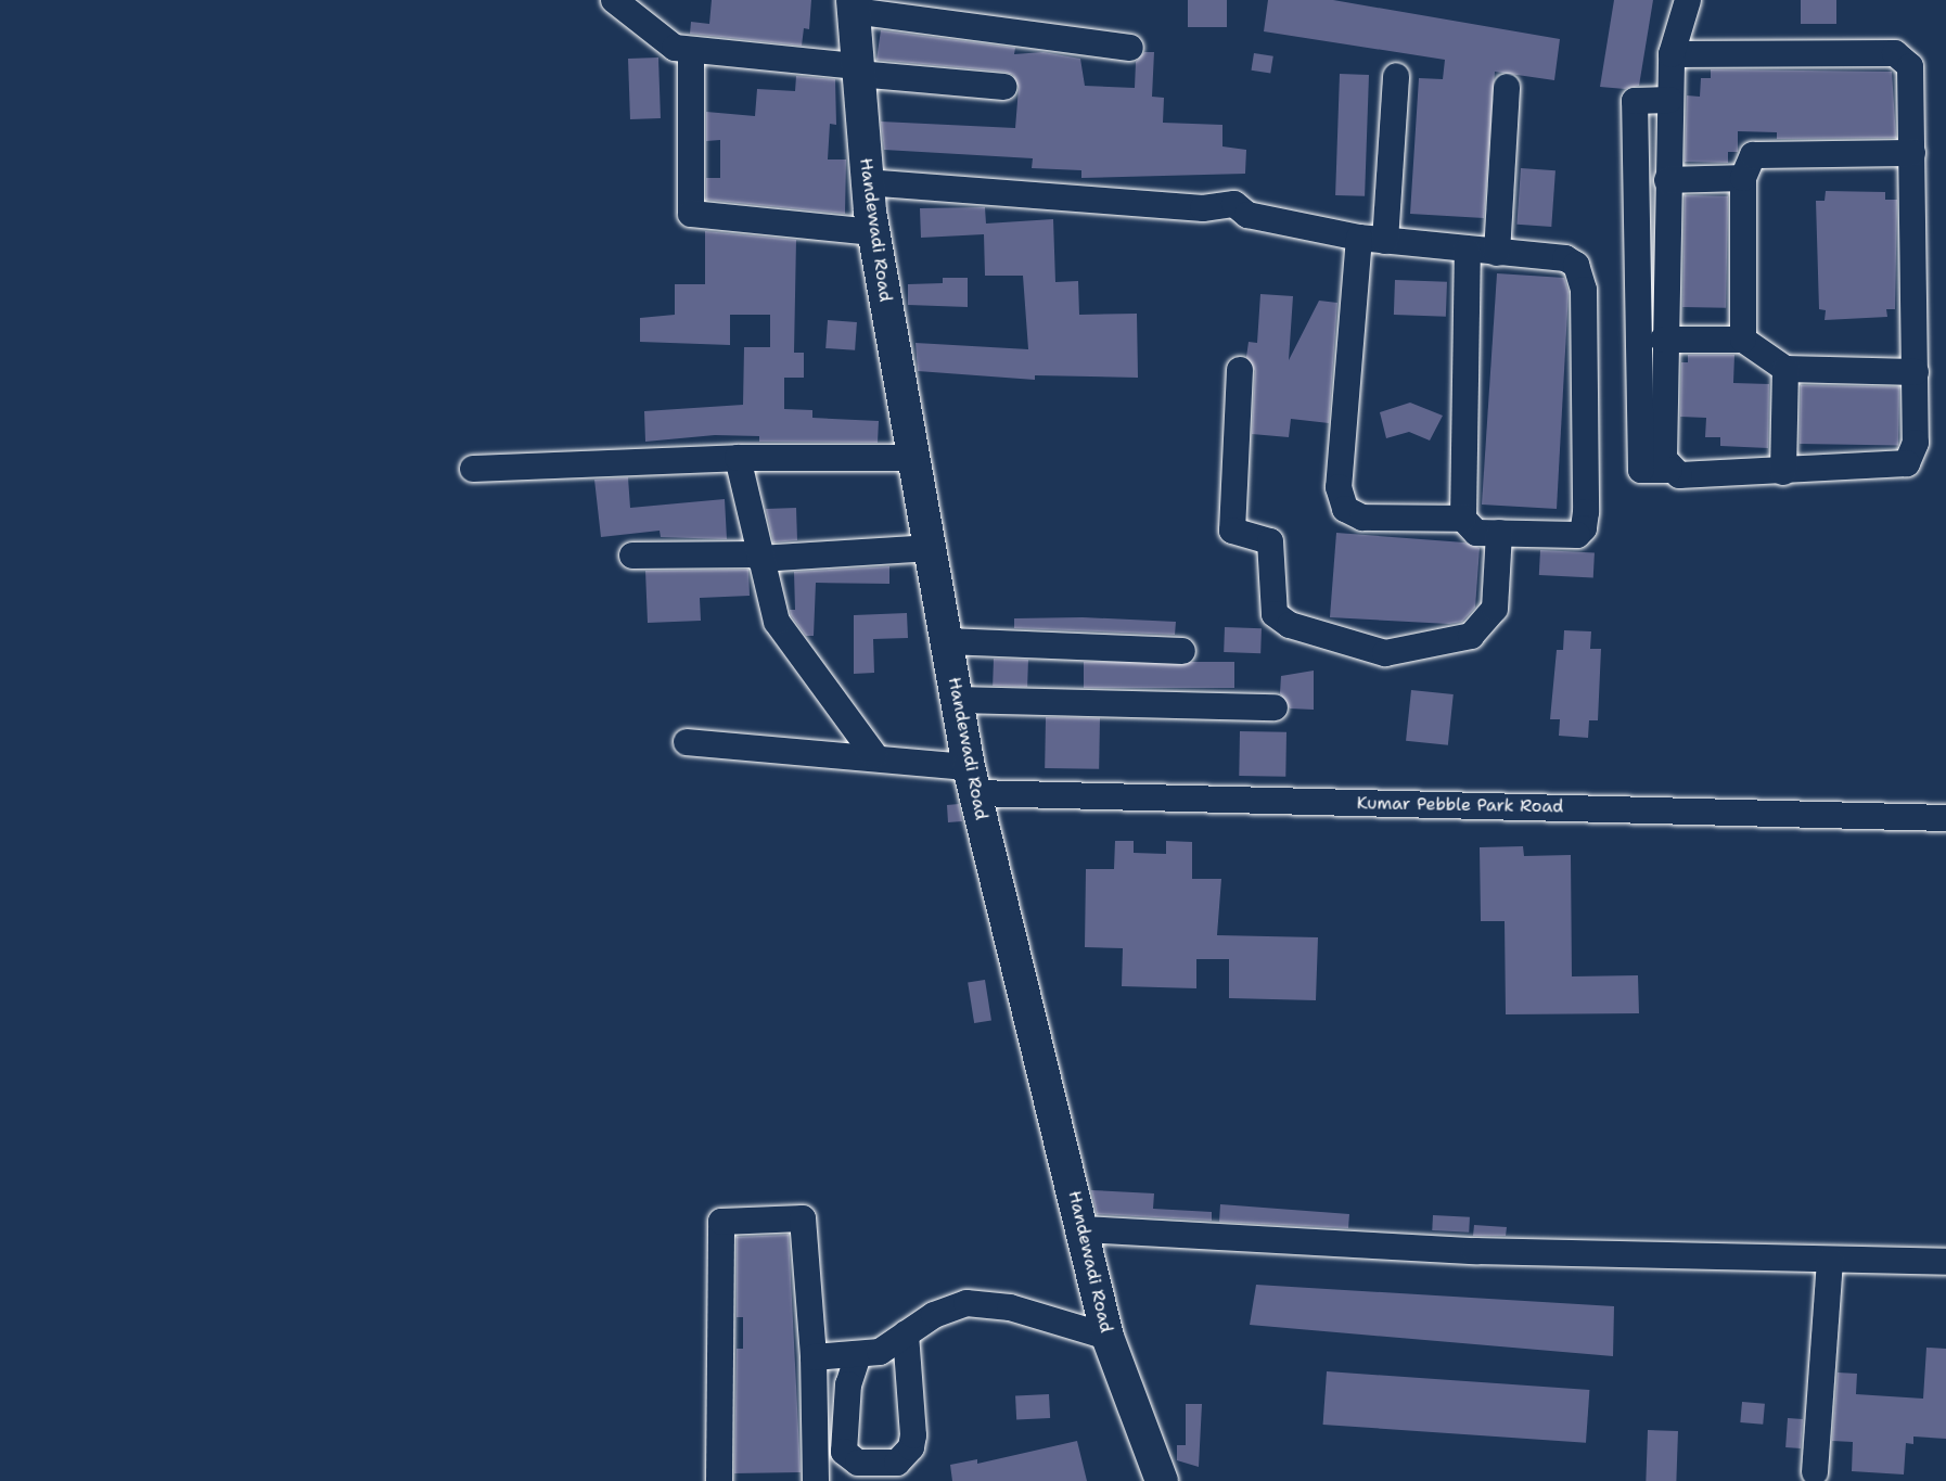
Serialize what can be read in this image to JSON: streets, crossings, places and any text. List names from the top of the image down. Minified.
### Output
{"streets":{"main road":["Handewadi Road"],"street":["Kumar Pebble Park Road"]},"crossings":[["Handewadi Road","Kumar Pebble Park Road"]]}
